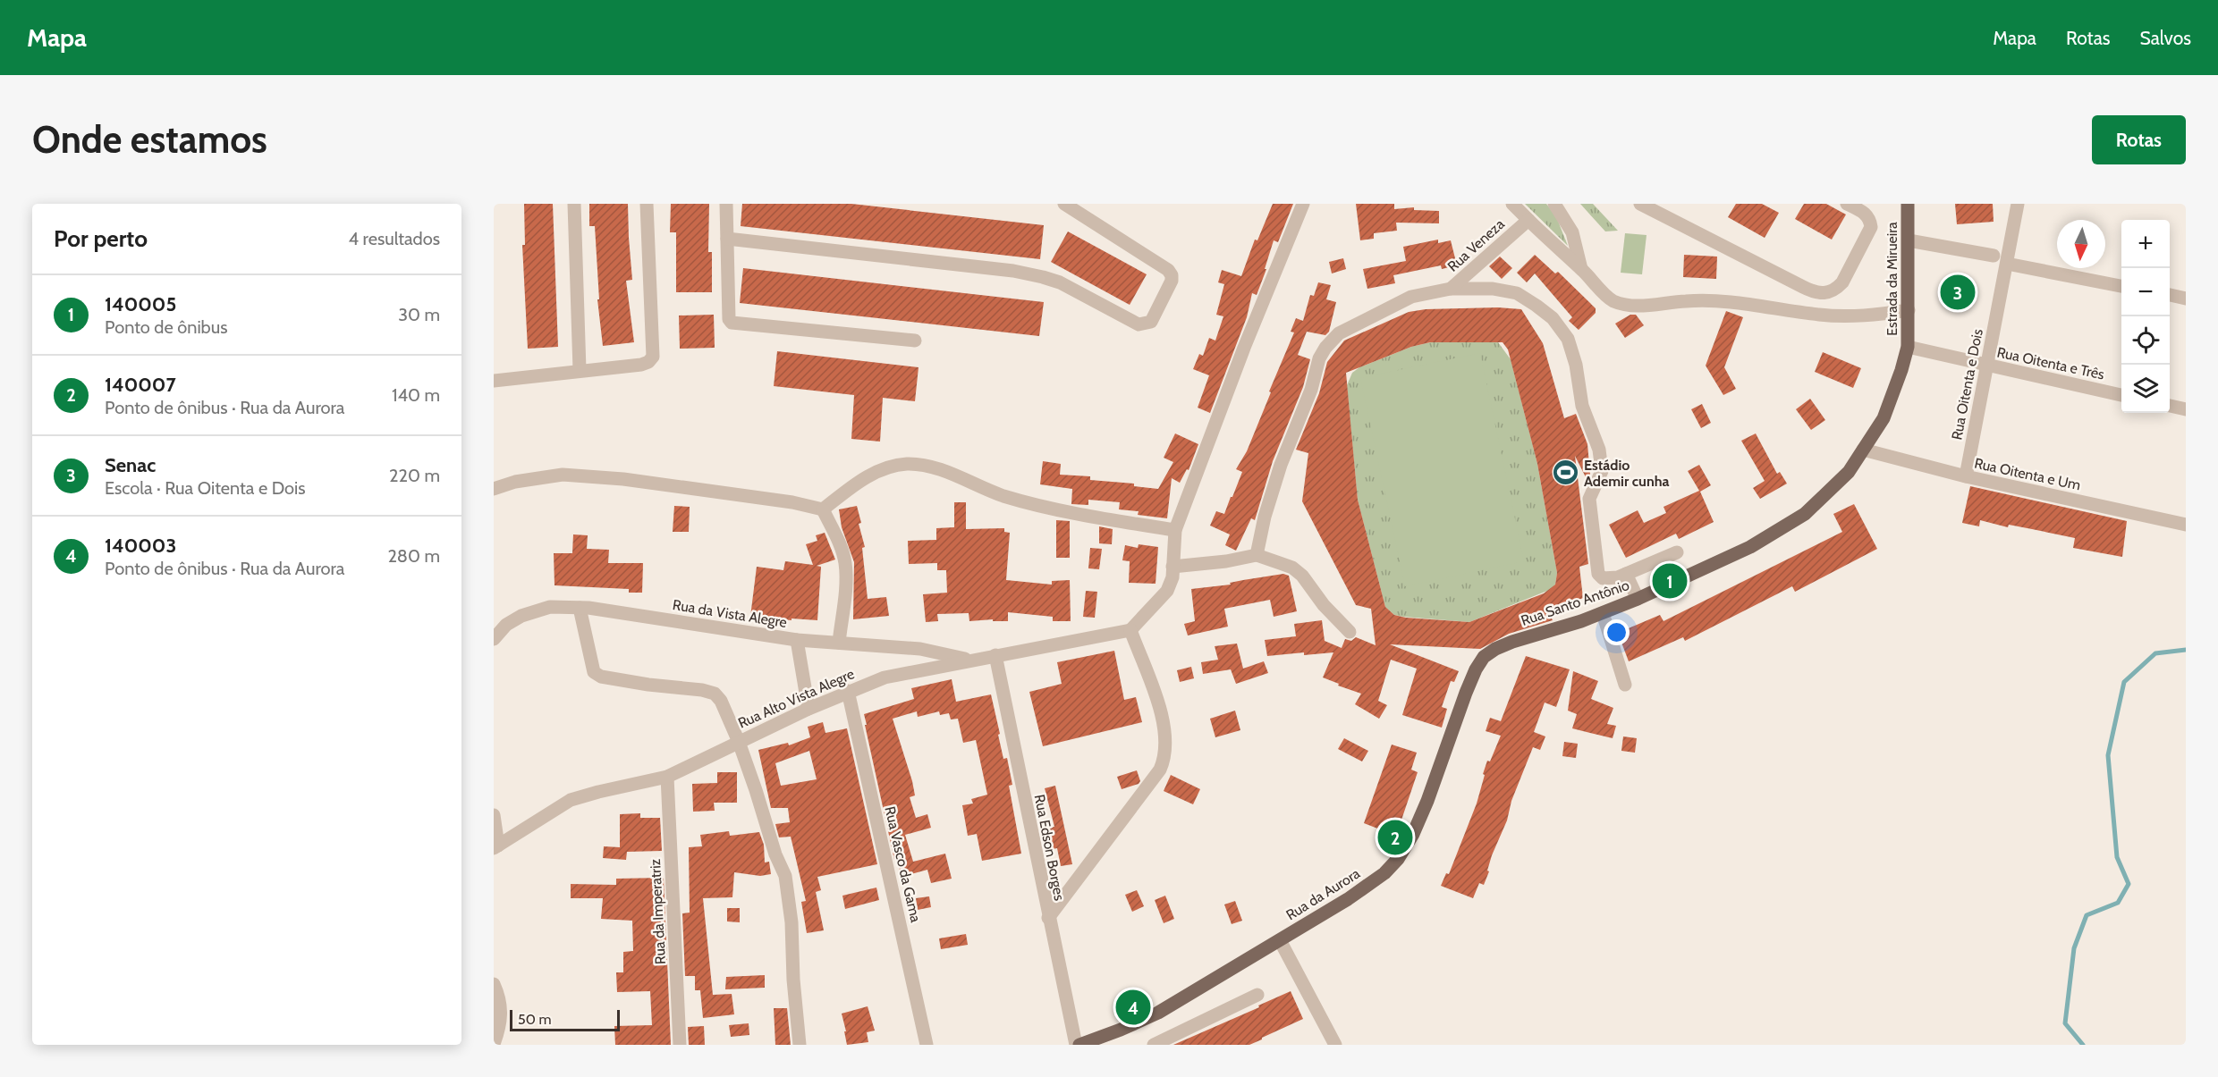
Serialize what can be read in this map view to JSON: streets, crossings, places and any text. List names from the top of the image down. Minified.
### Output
{"streets":{"main road":["Estrada da Mirueira","Rua Santo Antônio","Rua da Aurora"],"street":["Rua Veneza","Rua Oitenta e Três","Rua Oitenta e Dois","Rua Oitenta e Um","Rua da Vista Alegre","Rua Alto Vista Alegre","Rua Edson Borges","Rua Vasco da Gama","Rua da Imperatriz"]},"crossings":[["Rua Veneza","Estrada da Mirueira"],["Estrada da Mirueira","Rua Oitenta e Três"],["Estrada da Mirueira","Rua Oitenta e Um"],["Estrada da Mirueira","Rua Santo Antônio"],["Rua Oitenta e Três","Rua Oitenta e Dois"],["Rua Oitenta e Dois","Rua Oitenta e Um"],["Rua Santo Antônio","Rua da Aurora"],["Rua da Vista Alegre","Rua Alto Vista Alegre"],["Rua Alto Vista Alegre","Rua Edson Borges"],["Rua Alto Vista Alegre","Rua Vasco da Gama"],["Rua Alto Vista Alegre","Rua da Imperatriz"],["Rua Edson Borges","Rua da Aurora"]],"places":{"sports":["Estádio Ademir cunha"]},"scale_bar":"50 m","north":"bottom","page":{"header":"Mapa","nav":["Mapa","Rotas","Salvos"],"buttons":"Rotas","title":"Onde estamos","heading":["Por perto","4 resultados"],"map_buttons":["+","−"],"pins":["3","1","2","4"],"list":[{"mark":"1","name":"140005","note":"Ponto de ônibus","value":"30 m"},{"mark":"2","name":"140007","note":"Ponto de ônibus · Rua da Aurora","value":"140 m"},{"mark":"3","name":"Senac","note":"Escola · Rua Oitenta e Dois","value":"220 m"},{"mark":"4","name":"140003","note":"Ponto de ônibus · Rua da Aurora","value":"280 m"}],"scale":"50 m"}}
